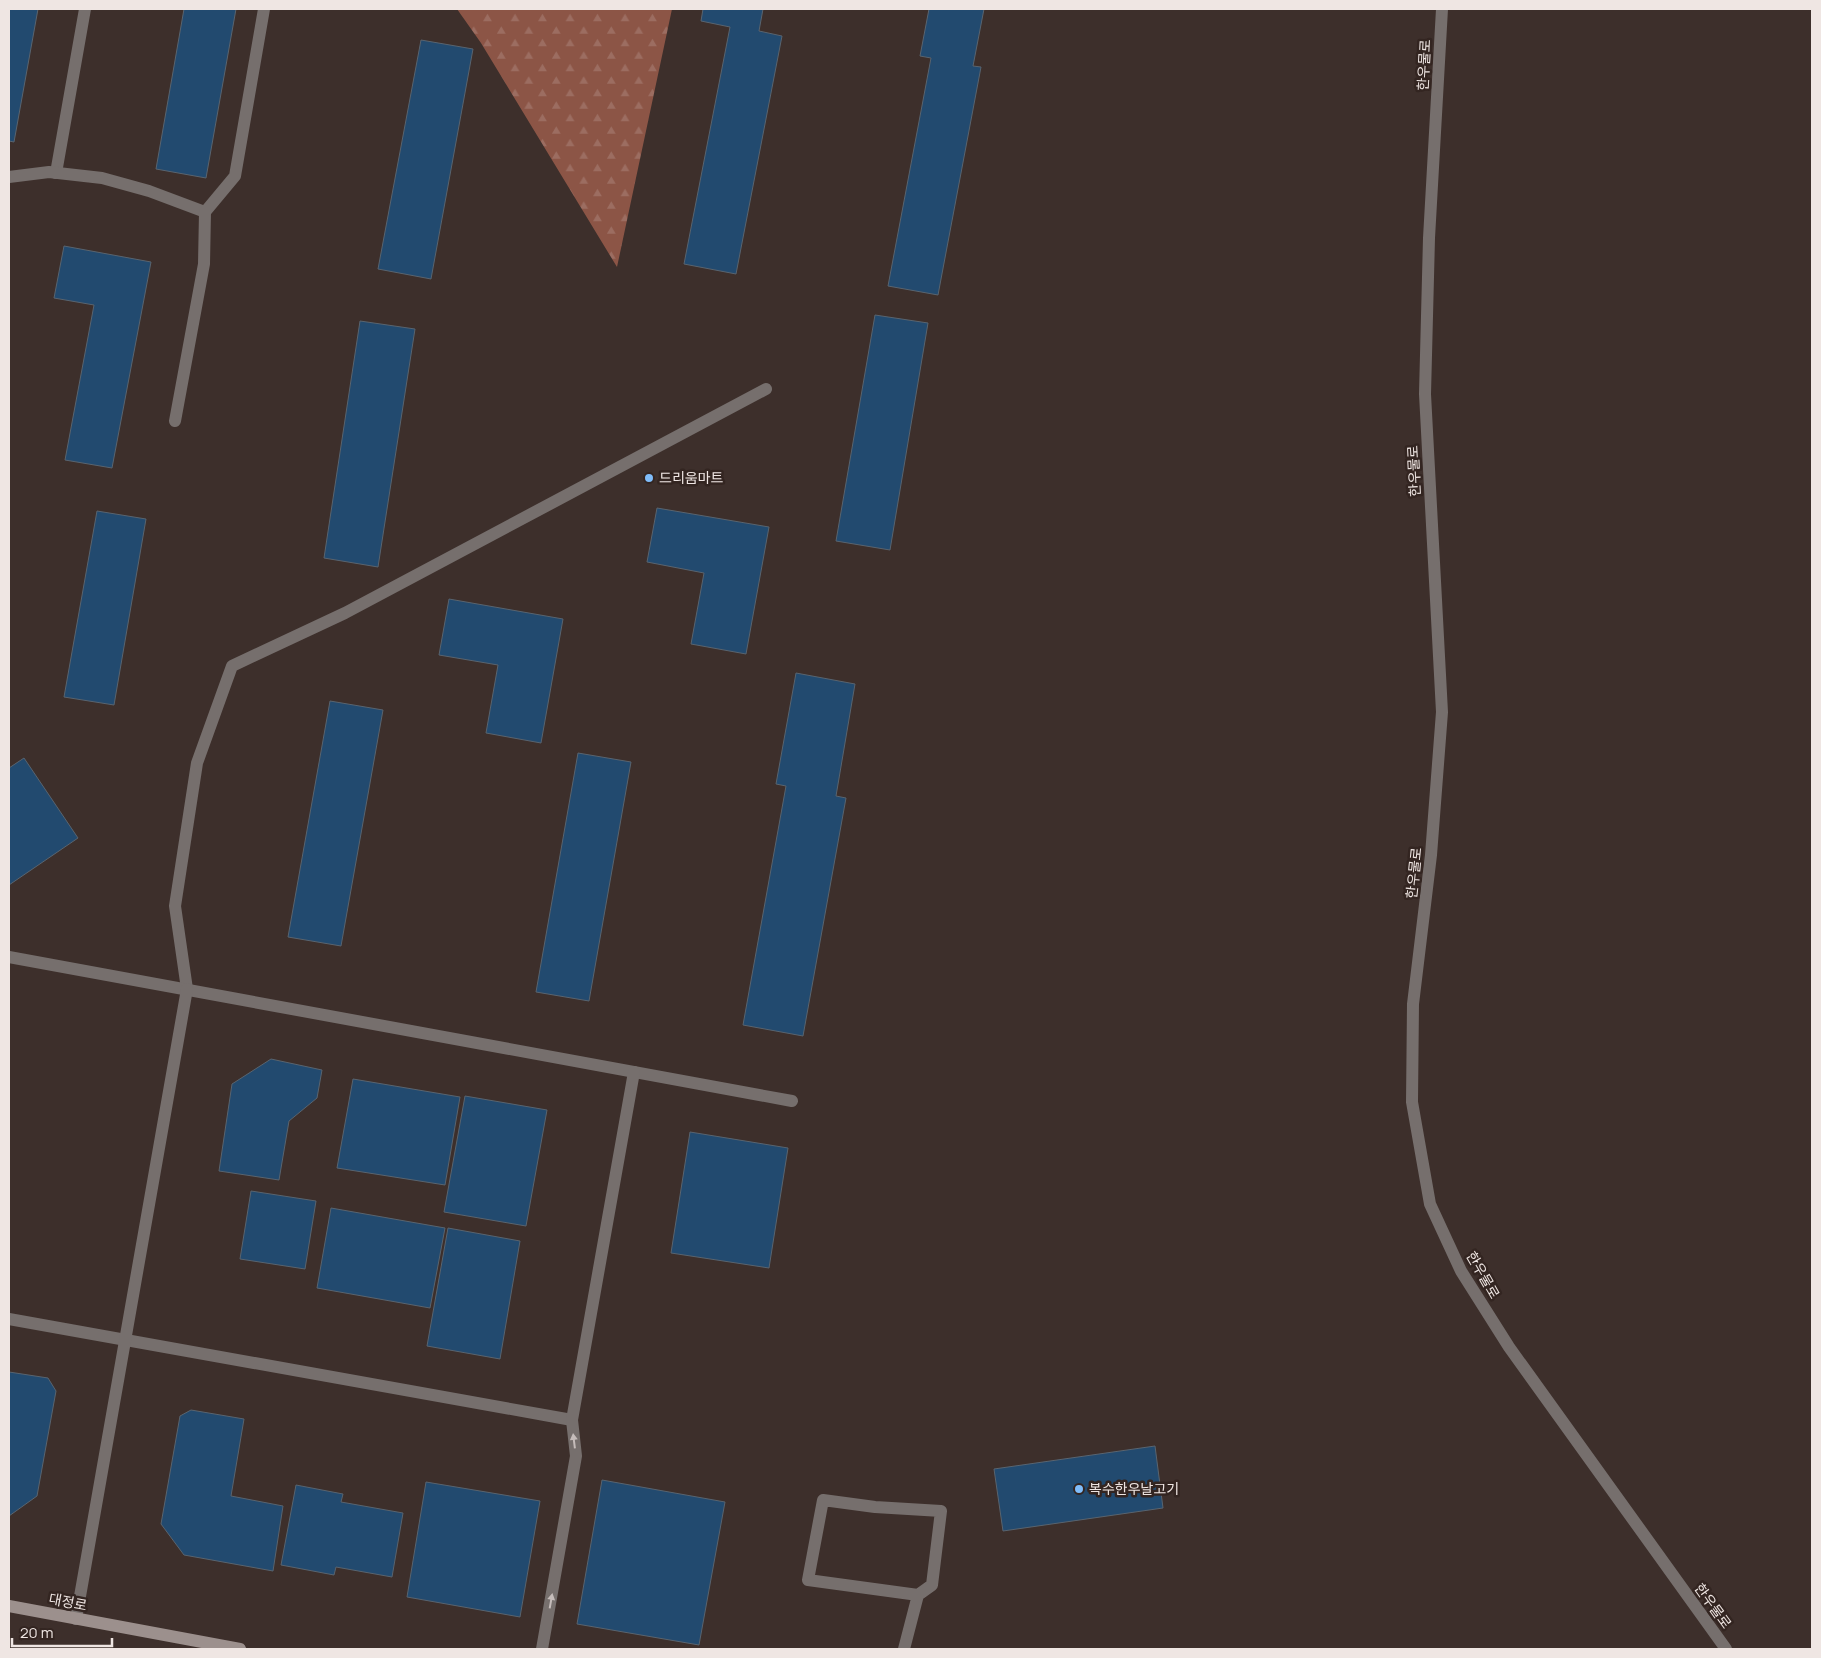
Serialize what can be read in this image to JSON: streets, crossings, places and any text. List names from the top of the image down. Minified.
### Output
{"streets":{"street":["한우물로","대정로"]},"places":["드리움마트","복수한우날고기"],"scale_bar":"20 m"}
